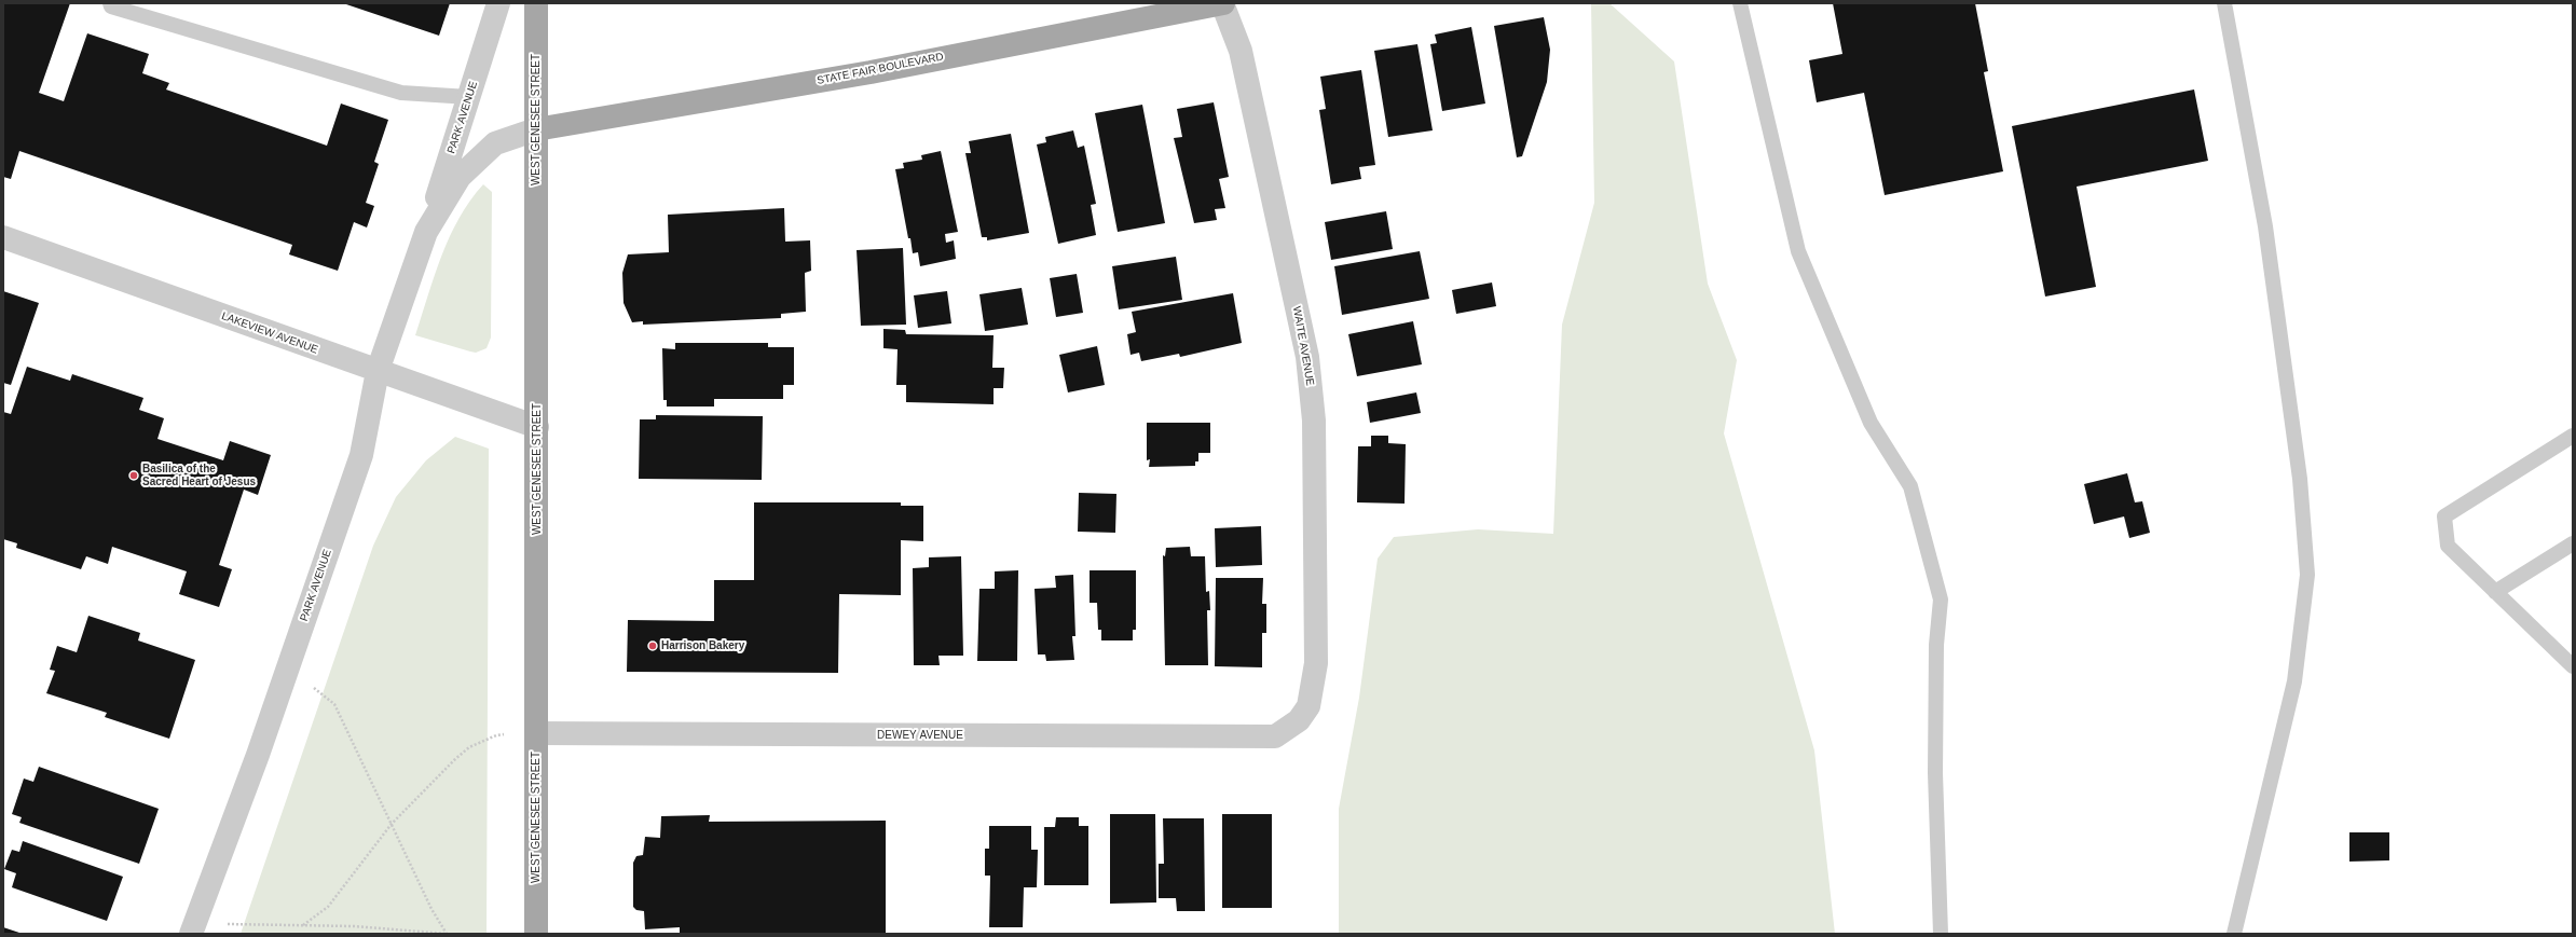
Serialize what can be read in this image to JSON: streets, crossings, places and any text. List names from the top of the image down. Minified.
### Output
{"streets":{"main road":["STATE FAIR BOULEVARD","WEST GENESEE STREET"],"street":["PARK AVENUE","LAKEVIEW AVENUE","WAITE AVENUE","DEWEY AVENUE"]},"crossings":[["STATE FAIR BOULEVARD","PARK AVENUE"],["STATE FAIR BOULEVARD","WEST GENESEE STREET"],["STATE FAIR BOULEVARD","WAITE AVENUE"],["PARK AVENUE","WEST GENESEE STREET"],["PARK AVENUE","LAKEVIEW AVENUE"],["WEST GENESEE STREET","LAKEVIEW AVENUE"],["WEST GENESEE STREET","DEWEY AVENUE"],["WAITE AVENUE","DEWEY AVENUE"]],"places":["Basilica of the Sacred Heart of Jesus","Harrison Bakery"]}
